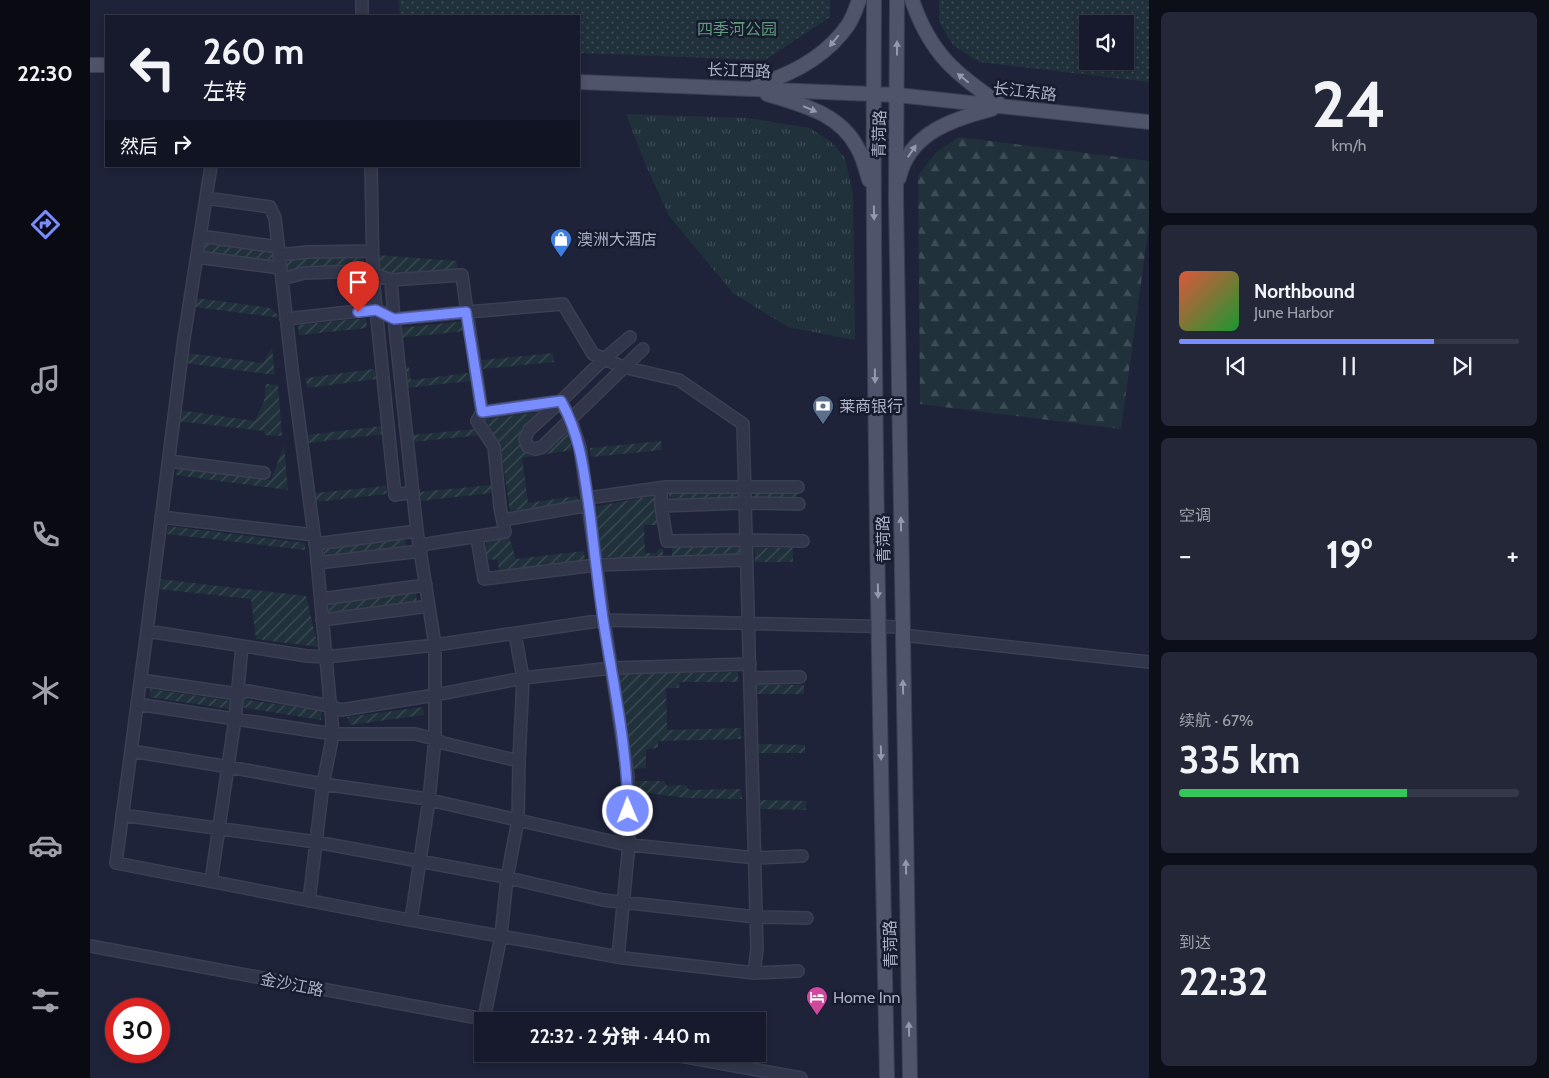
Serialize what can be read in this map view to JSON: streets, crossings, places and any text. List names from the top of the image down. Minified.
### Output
{"streets":{"main road":["长江西路","长江东路","青菏路"],"street":["金沙江路"]},"crossings":[["长江西路","长江东路"],["长江西路","青菏路"],["长江东路","青菏路"]],"parks":["四季河公园"],"places":{"shop":["澳洲大酒店"],"bank":["莱商银行"],"hotel":["Home Inn"]},"page":{"tabs":"22:30","tile":[["24","km/h"],"空调",["续航 · 67%","335 km"],["到达","22:32"]],"turn":["260 m","左转"],"then":"然后","song":["Northbound","June Harbor"],"heat":["−","19°","+"],"limit":"30","trip":"22:32 · 2 分钟 · 440 m"}}
